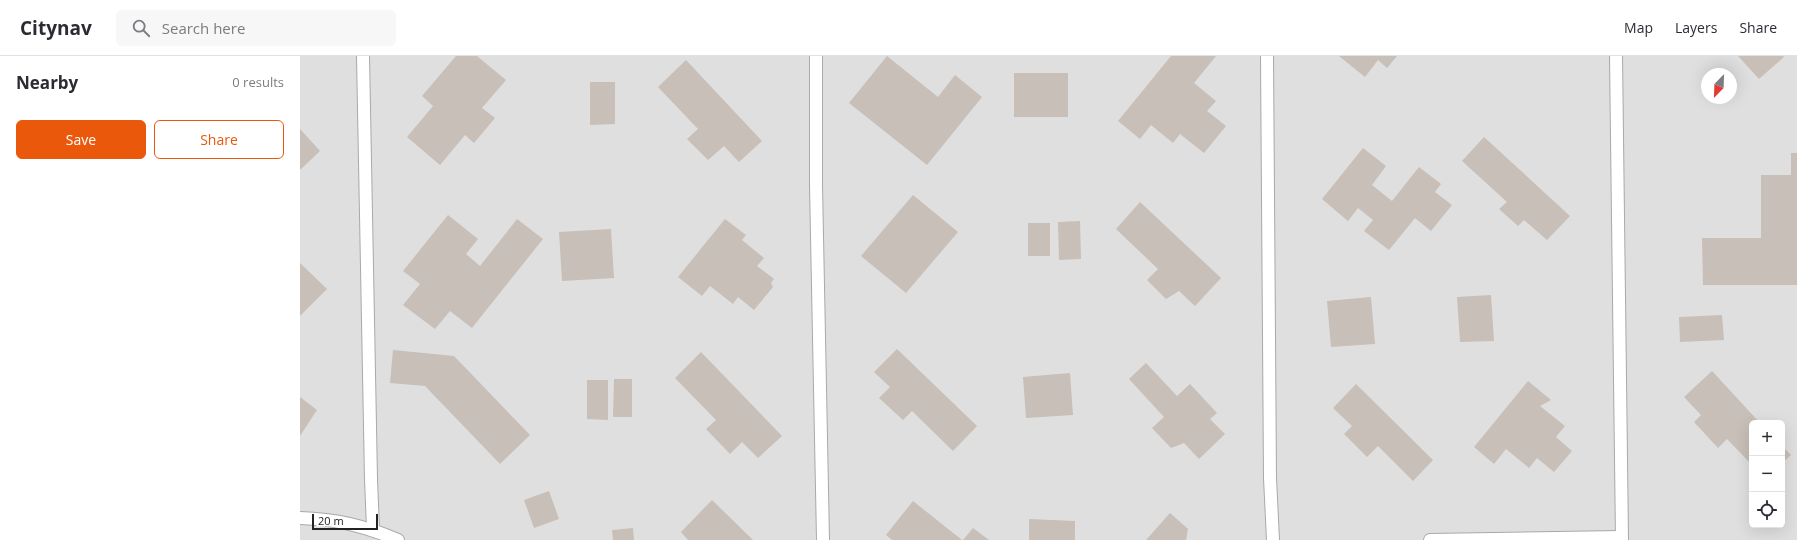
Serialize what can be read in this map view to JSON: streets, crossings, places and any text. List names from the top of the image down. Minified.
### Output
{"scale_bar":"20 m","north":"bottom left","page":{"header":"Citynav","search":"Search here","nav":["Map","Layers","Share"],"heading":["Nearby","0 results"],"buttons":["Save","Share"],"map_buttons":["+","−"],"scale":"20 m"}}
